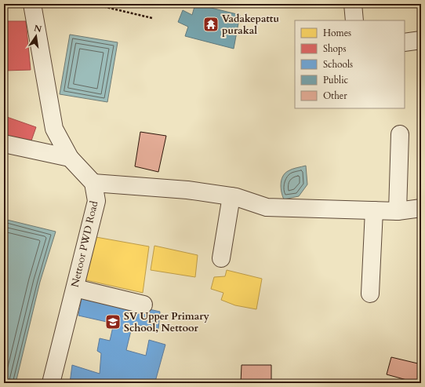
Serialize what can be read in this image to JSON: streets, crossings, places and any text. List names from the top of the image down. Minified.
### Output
{"streets":{"street":["Nettoor PWD Road"]},"places":{"temple":["Vadakepattu purakal"],"school or university":["SV Upper Primary School, Nettoor"]},"legend":["Homes","Shops","Schools","Public","Other"],"north":"top"}
